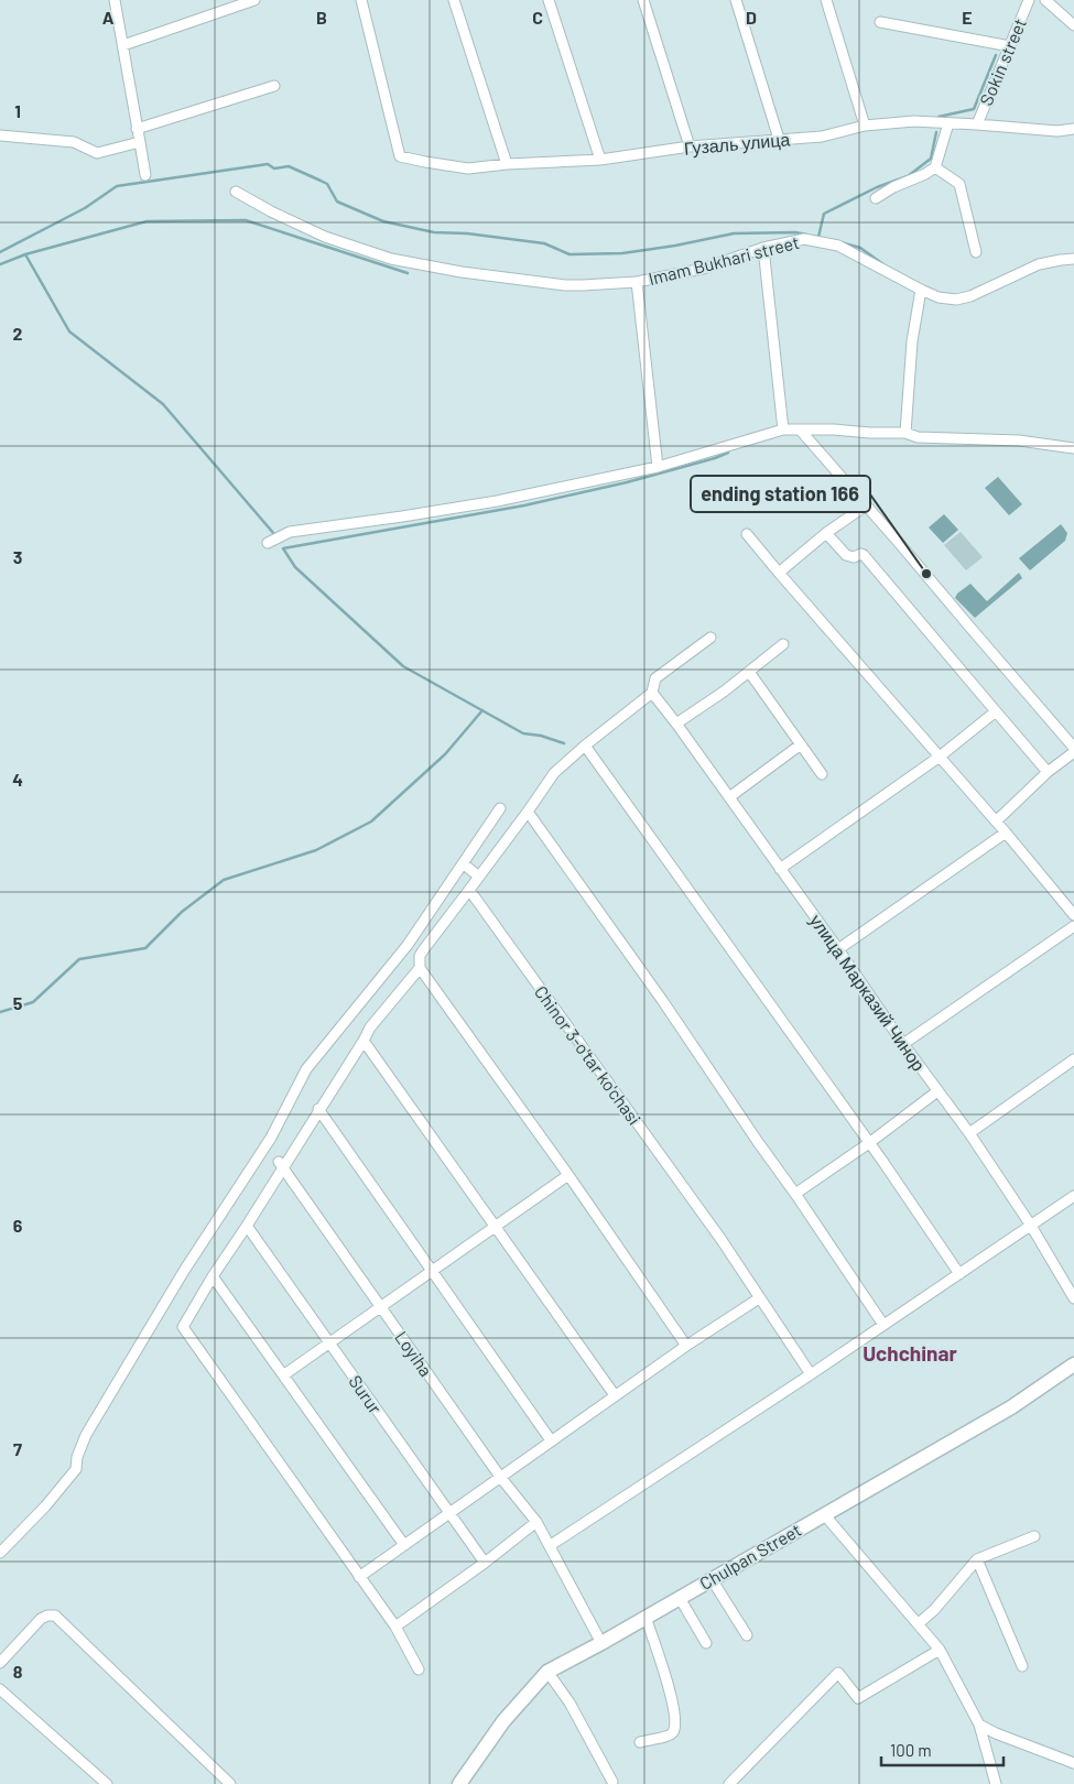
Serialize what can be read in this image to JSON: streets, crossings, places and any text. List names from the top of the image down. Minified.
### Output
{"streets":{"main road":["Chulpan Street"],"street":["Sokin street","Гузаль улица","Imam Bukhari street","улица Марказий Чинор","Chinor 3-o'tar ko'chasi","Loyiha","Surur"]},"crossings":[["Sokin street","Гузаль улица"],["Loyiha","Chulpan Street"]],"districts":["Uchchinar"],"places":["ending station 166"],"scale_bar":"100 m","grid":{"columns":["A","B","C","D","E"],"rows":["1","2","3","4","5","6","7","8"]}}
